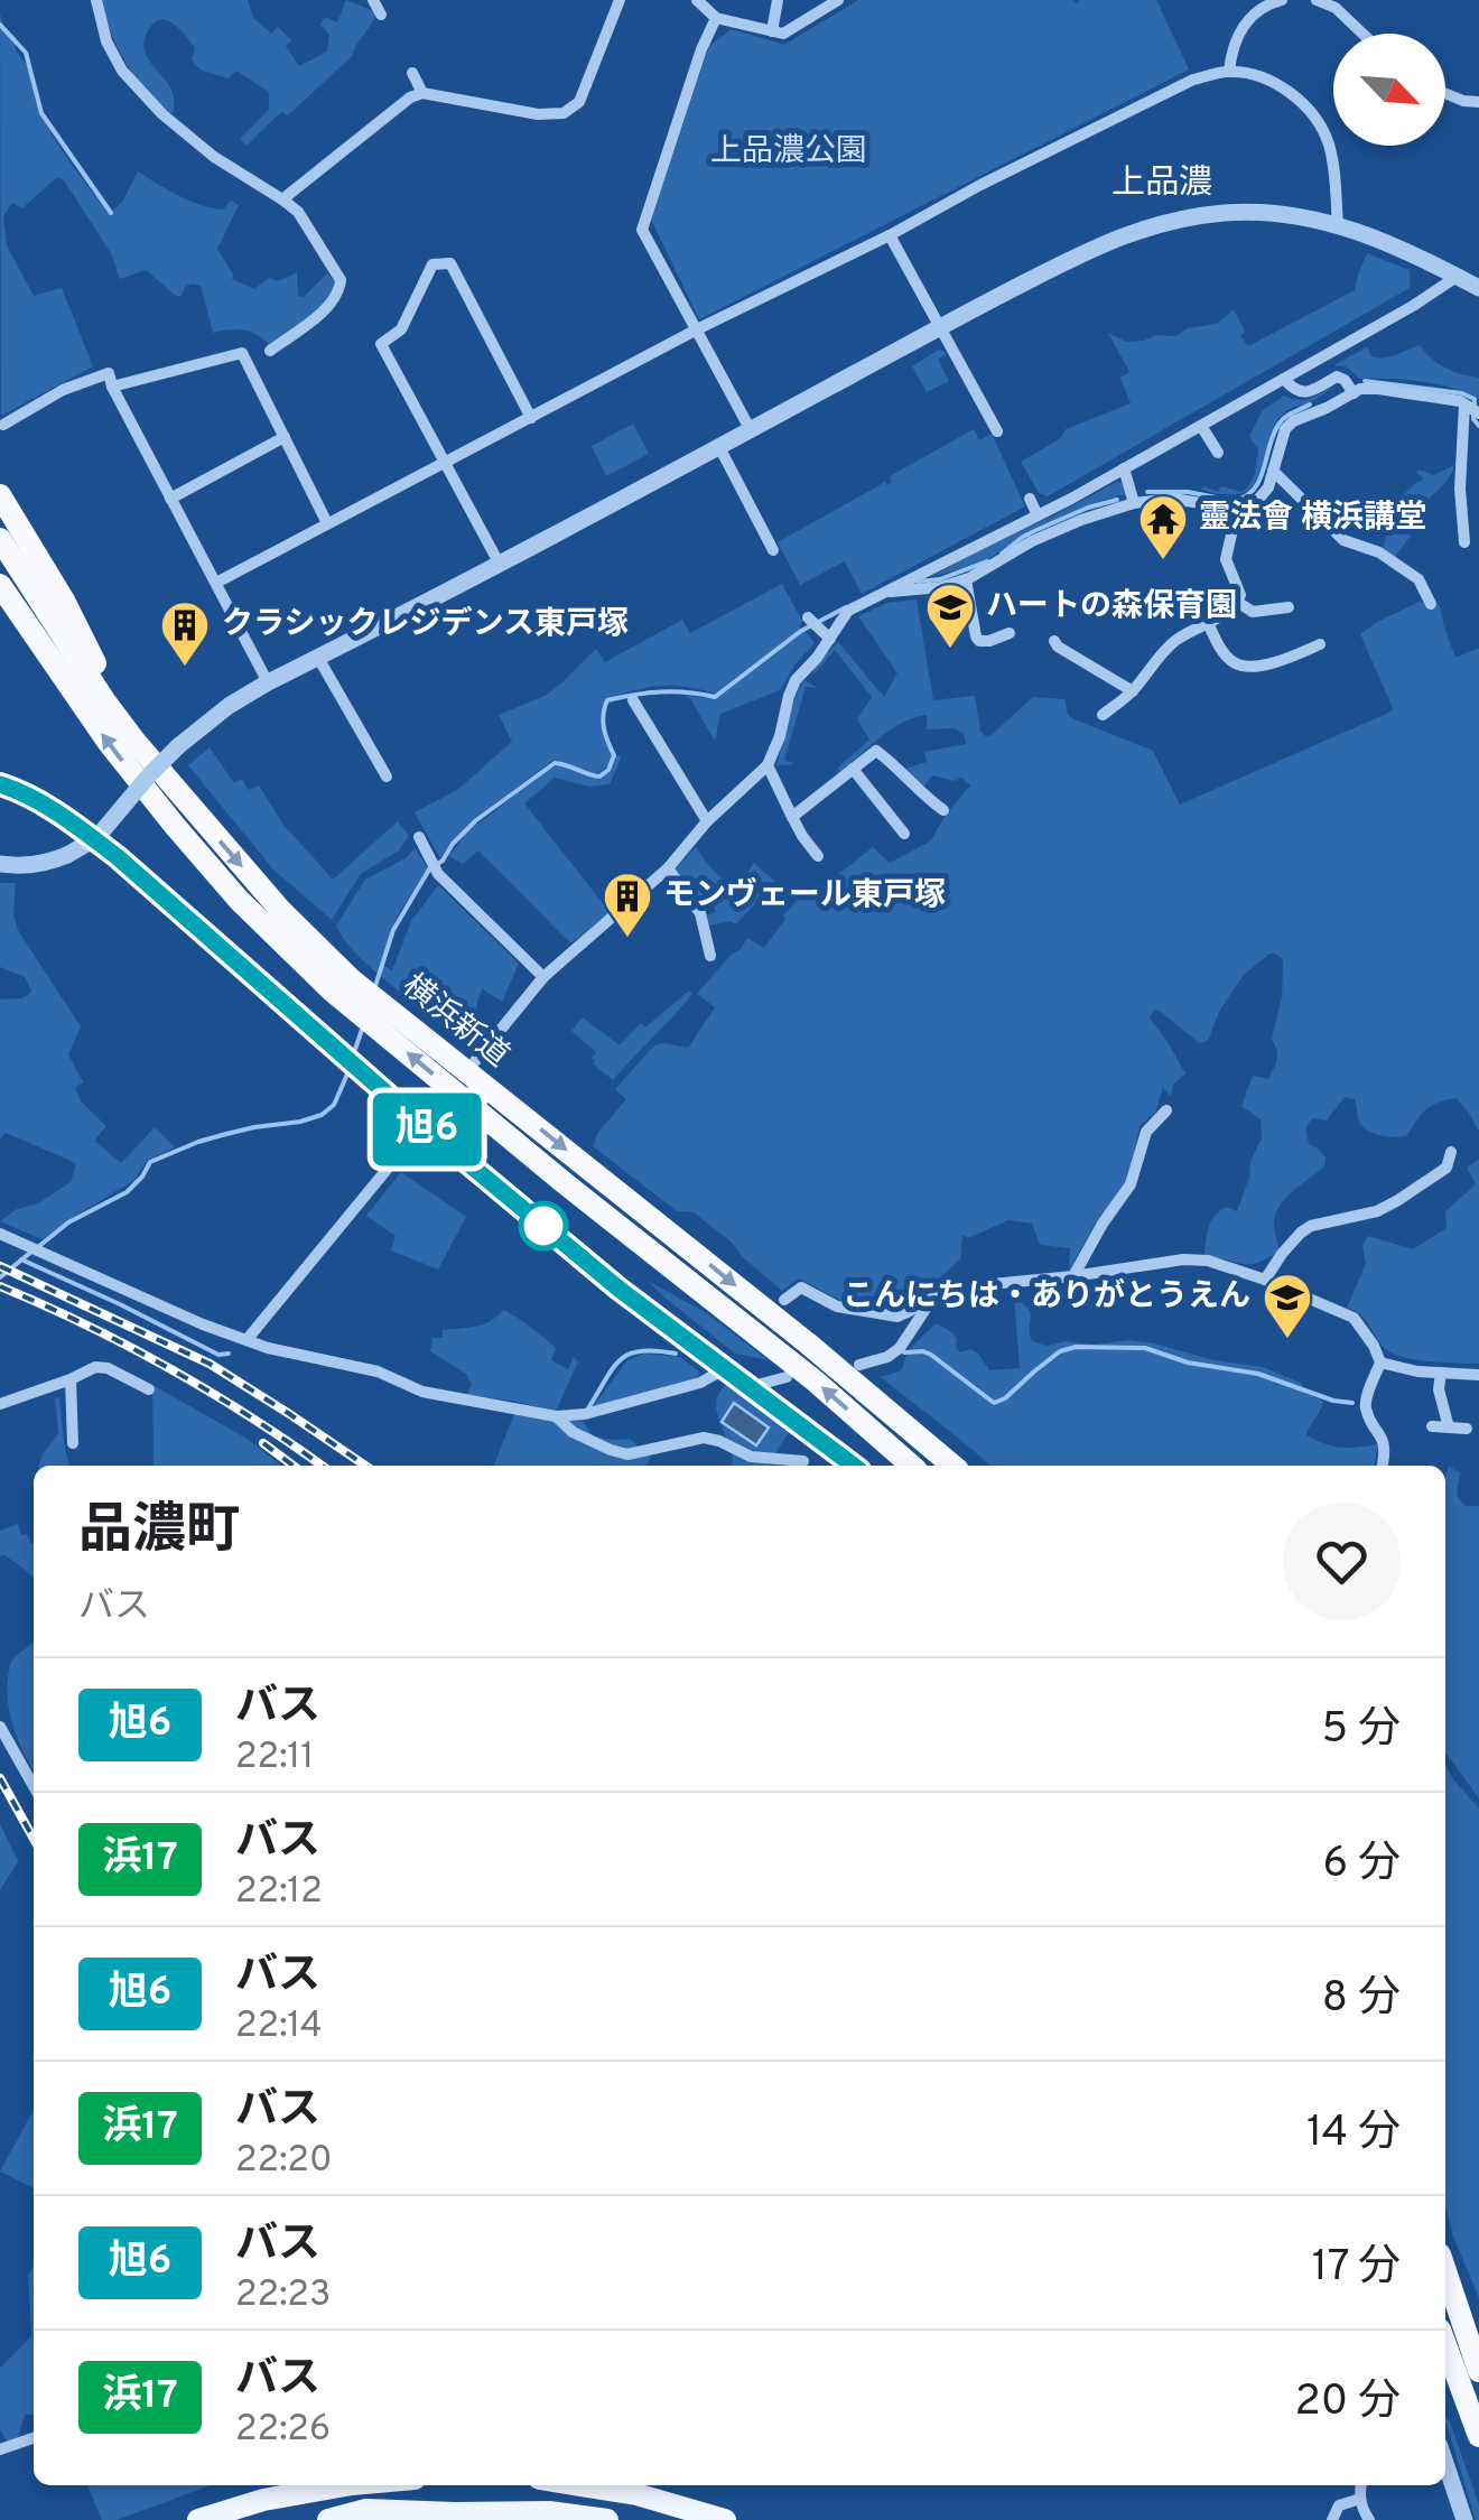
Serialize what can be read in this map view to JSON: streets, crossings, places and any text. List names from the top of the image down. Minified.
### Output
{"streets":{"highway":["横浜新道"]},"districts":["上品濃"],"parks":["上品濃公園"],"places":{"temple":["靈法會 横浜講堂"],"school or university":["ハートの森保育園","こんにちは・ありがとうえん"],"building":["クラシックレジデンス東戸塚","モンヴェール東戸塚"]},"lines":["bus line 旭6"],"north":"bottom right","page":{"on_map":"旭6","heading":["品濃町","バス"],"list":[{"mark":"旭6","name":"バス","note":"22:11","value":"5 分"},{"mark":"浜17","name":"バス","note":"22:12","value":"6 分"},{"mark":"旭6","name":"バス","note":"22:14","value":"8 分"},{"mark":"浜17","name":"バス","note":"22:20","value":"14 分"},{"mark":"旭6","name":"バス","note":"22:23","value":"17 分"},{"mark":"浜17","name":"バス","note":"22:26","value":"20 分"}]}}
